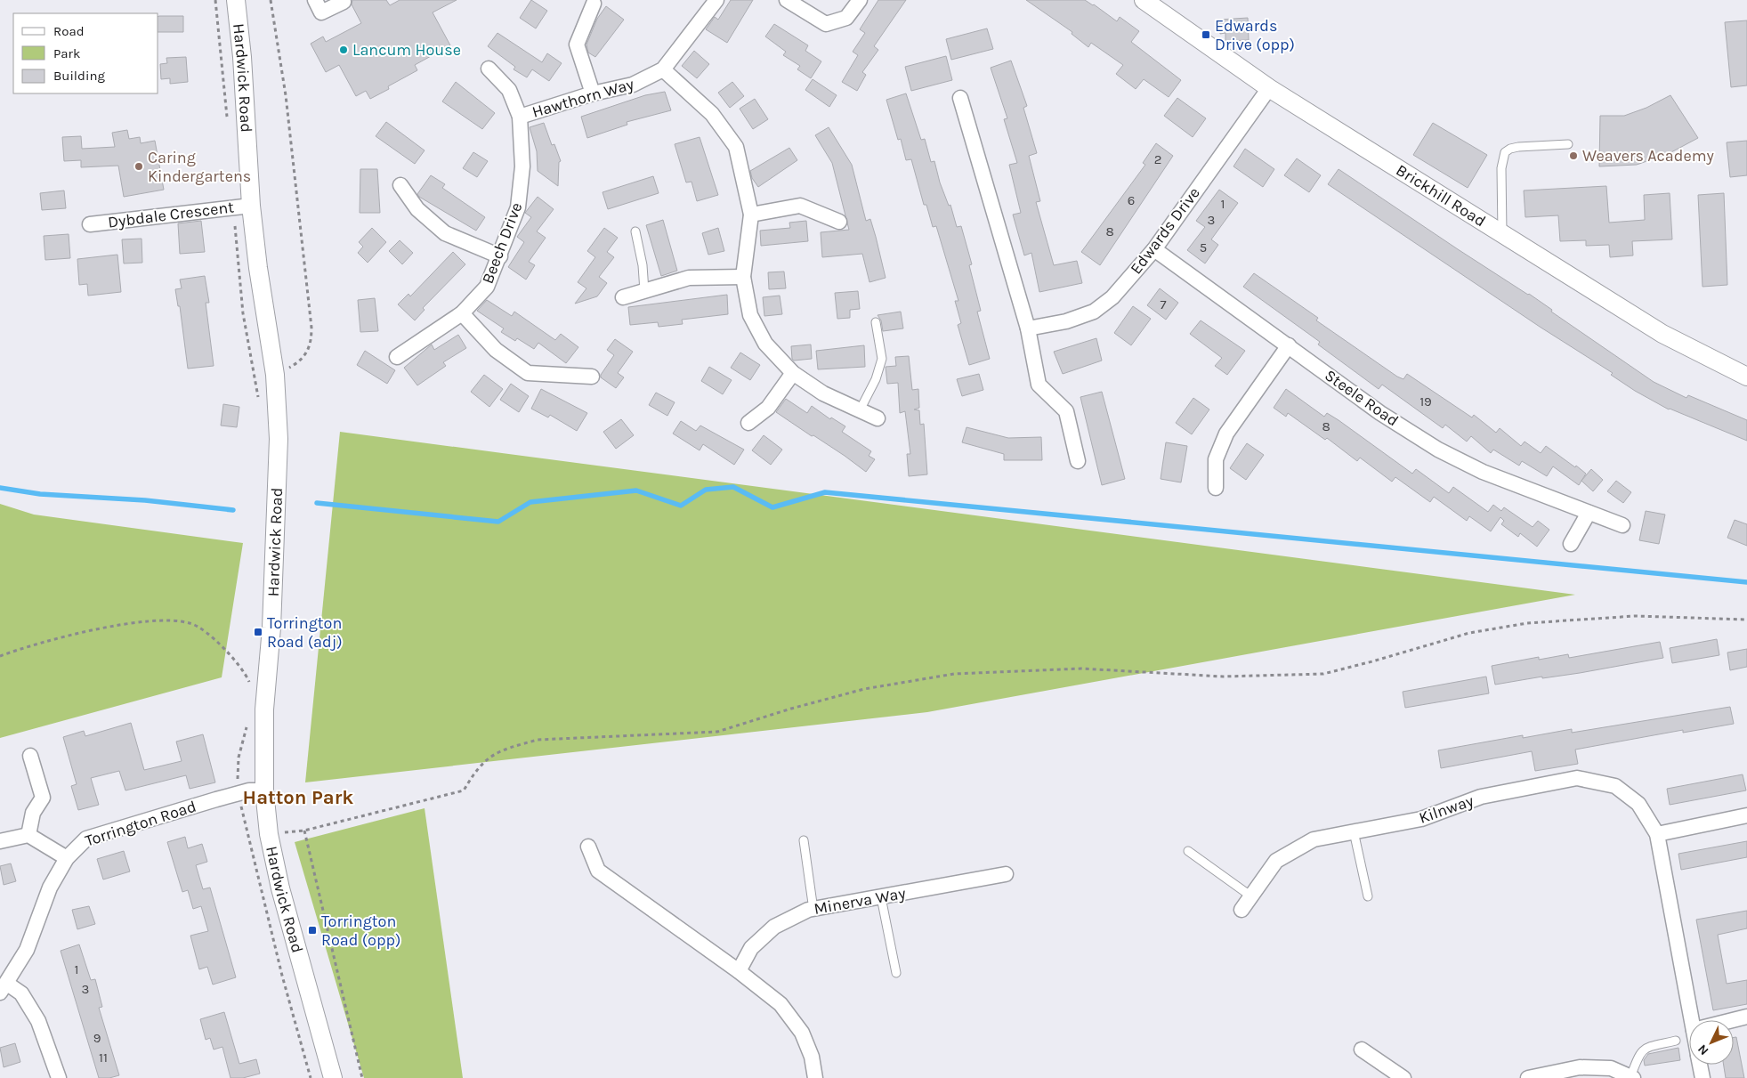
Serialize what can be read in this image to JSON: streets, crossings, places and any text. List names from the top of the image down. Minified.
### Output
{"streets":{"street":["Hardwick Road","Hawthorn Way","Brickhill Road","Dybdale Crescent","Edwards Drive","Beech Drive","Steele Road","Kilnway","Torrington Road","Minerva Way"]},"crossings":[["Hardwick Road","Dybdale Crescent"],["Hardwick Road","Torrington Road"],["Hawthorn Way","Beech Drive"],["Brickhill Road","Edwards Drive"],["Edwards Drive","Steele Road"]],"districts":["Hatton Park"],"places":{"transit":["Edwards Drive (opp)","Torrington Road (adj)","Torrington Road (opp)"],"other":["Lancum House","Weavers Academy","Caring Kindergartens"]},"house_numbers":["2","6","1","3","8","5","7","19","8","1","3","9","11"],"legend":["Road","Park","Building"],"north":"bottom left"}
